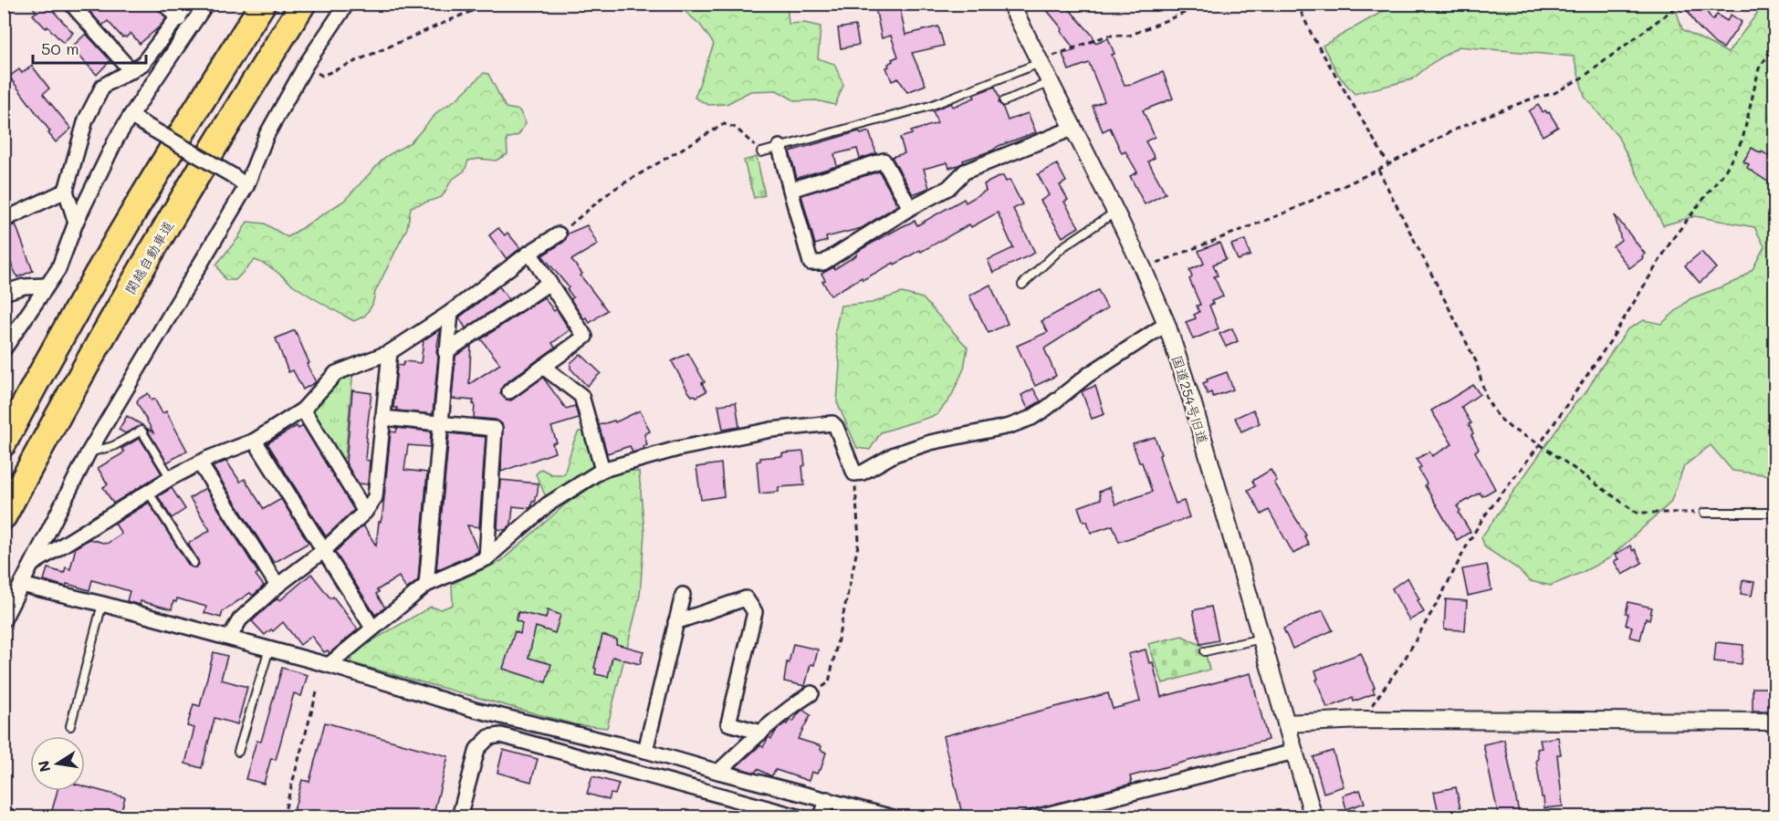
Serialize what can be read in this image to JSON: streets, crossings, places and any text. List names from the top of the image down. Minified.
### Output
{"streets":{"highway":["関越自動車道"],"street":["国道254号旧道"]},"scale_bar":"50 m","north":"left"}
